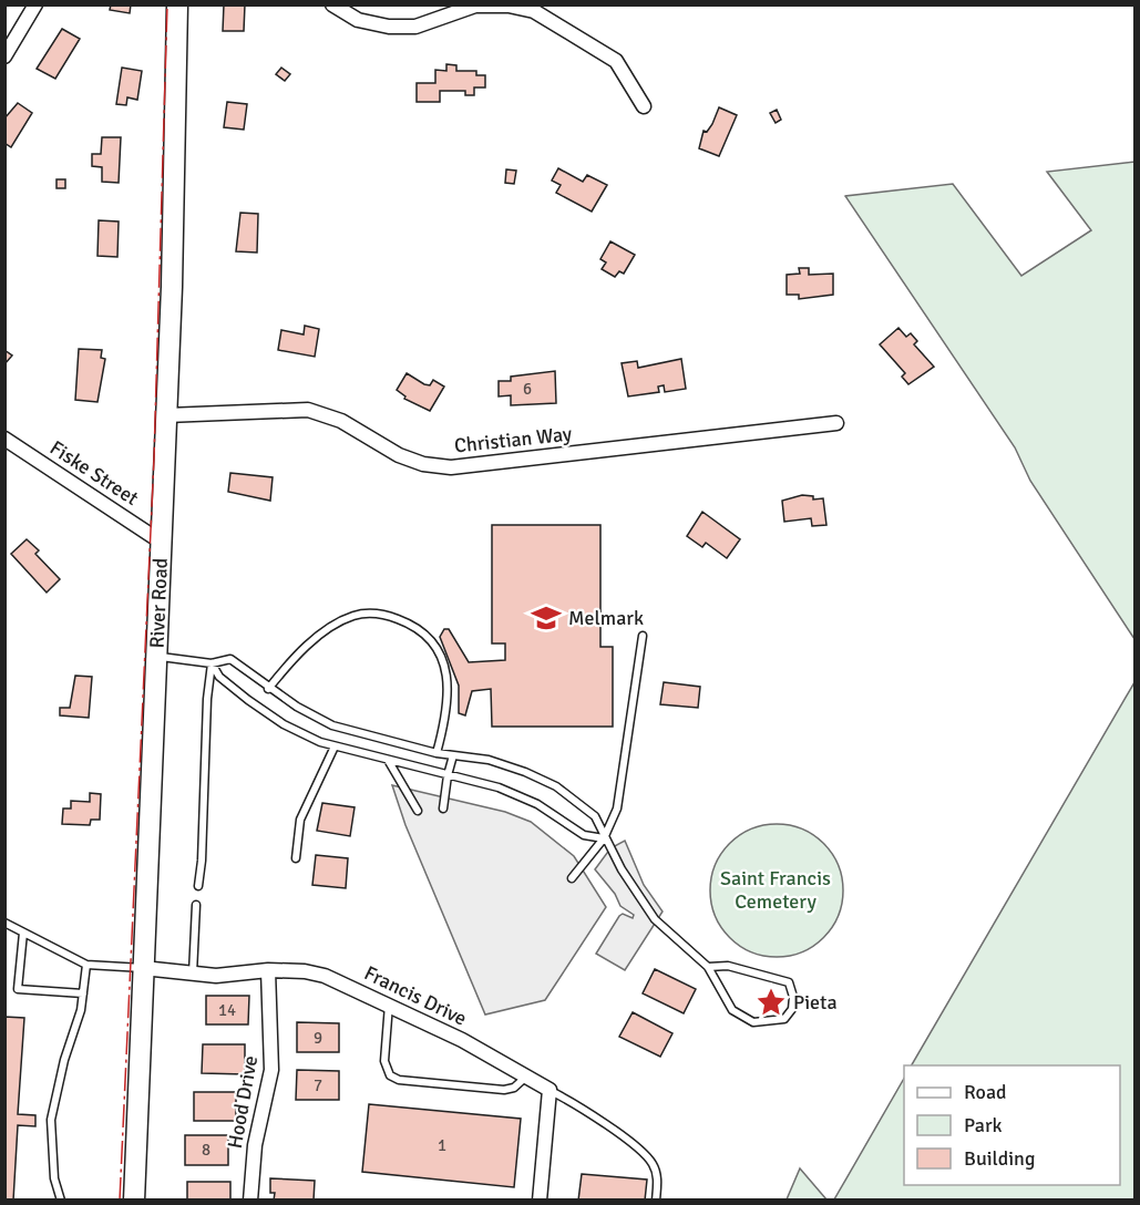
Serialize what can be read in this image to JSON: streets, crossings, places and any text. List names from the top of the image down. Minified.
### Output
{"streets":{"main road":["River Road"],"street":["Christian Way","Fiske Street","Francis Drive","Hood Drive"]},"crossings":[["Christian Way","River Road"],["Fiske Street","River Road"],["River Road","Francis Drive"],["Francis Drive","Hood Drive"]],"parks":["Saint Francis Cemetery"],"places":{"school or university":["Melmark"],"place":["Pieta"]},"house_numbers":["6","14","9","7","1","8"],"legend":["Road","Park","Building"]}
